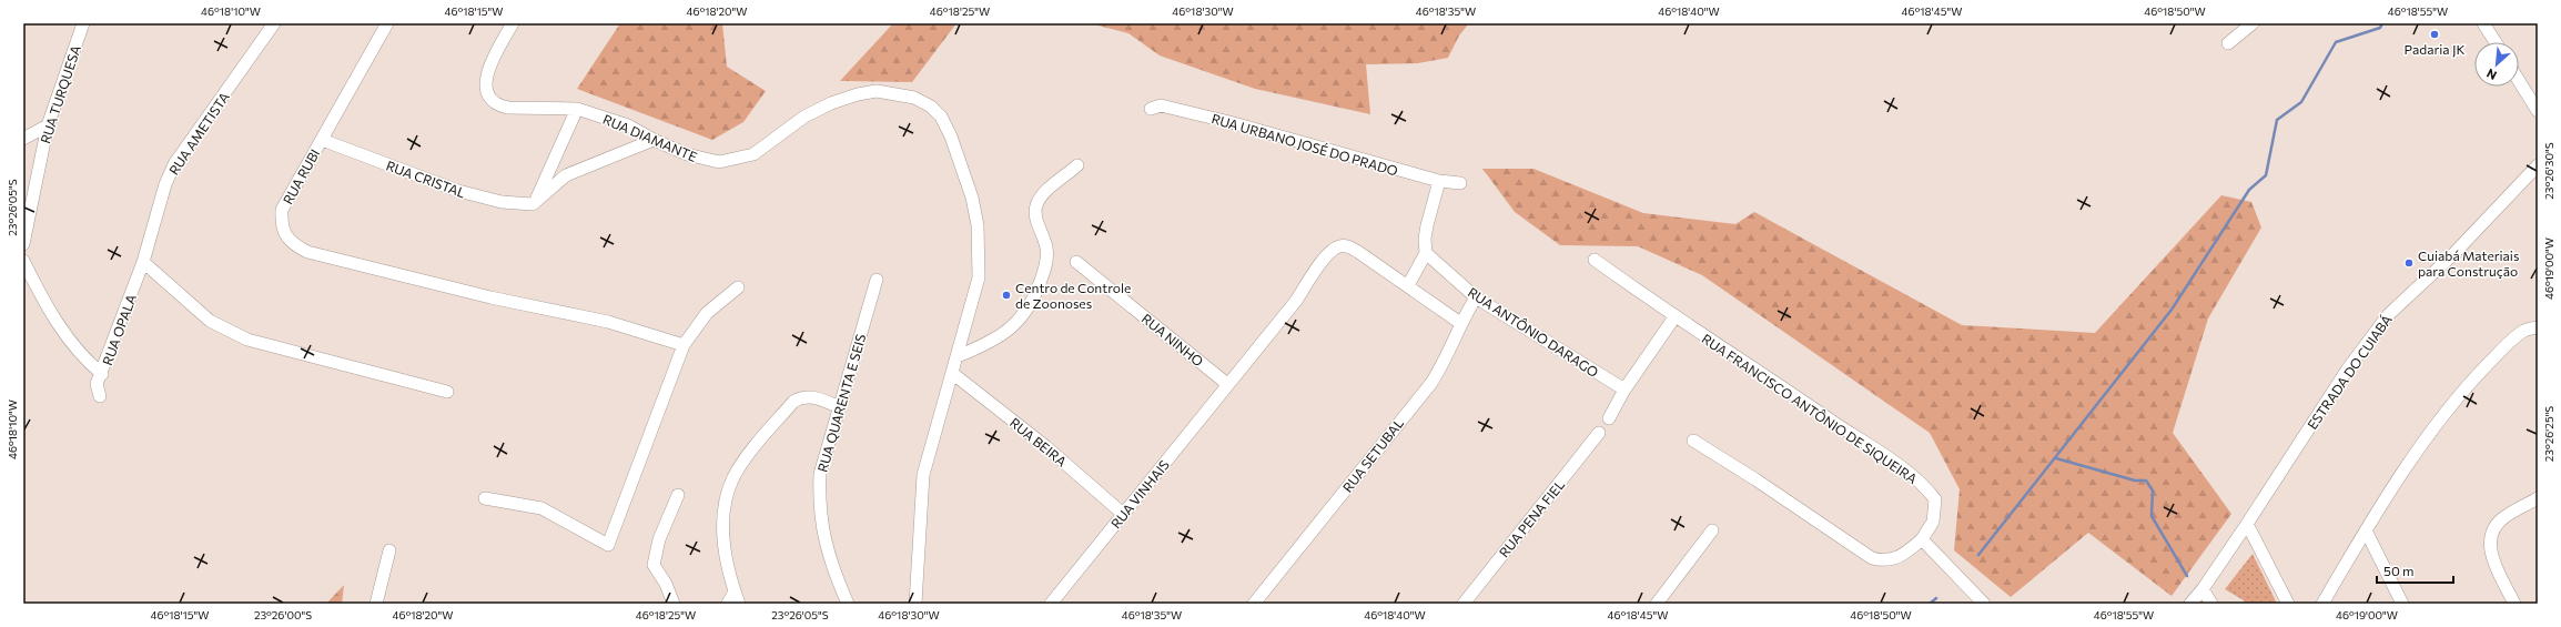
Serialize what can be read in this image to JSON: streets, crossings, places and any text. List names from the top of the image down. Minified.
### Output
{"streets":{"street":["RUA TURQUESA","RUA AMETISTA","RUA DIAMANTE","RUA URBANO JOSÉ DO PRADO","RUA RUBI","RUA CRISTAL","RUA OPALA","RUA ANTÔNIO DARAGO","RUA NINHO","ESTRADA DO CUIABÁ","RUA QUARENTA E SEIS","RUA FRANCISCO ANTÔNIO DE SIQUEIRA","RUA BEIRA","RUA SETUBAL","RUA VINHAIS","RUA PENA FIEL"]},"crossings":[["RUA AMETISTA","RUA OPALA"],["RUA DIAMANTE","RUA BEIRA"],["RUA RUBI","RUA CRISTAL"],["RUA ANTÔNIO DARAGO","RUA SETUBAL"],["RUA NINHO","RUA VINHAIS"],["RUA BEIRA","RUA VINHAIS"]],"places":["Padaria JK","Cuiabá Materiais para Construção","Centro de Controle de Zoonoses"],"scale_bar":"50 m","north":"bottom left","coordinates":["46°18'10\"W","46°18'15\"W","46°18'20\"W","46°18'25\"W","46°18'30\"W","46°18'35\"W","46°18'40\"W","46°18'45\"W","46°18'50\"W","46°18'55\"W","23°26'30\"S","23°26'05\"S","46°19'00\"W","23°26'25\"S","23°26'00\"S"]}
